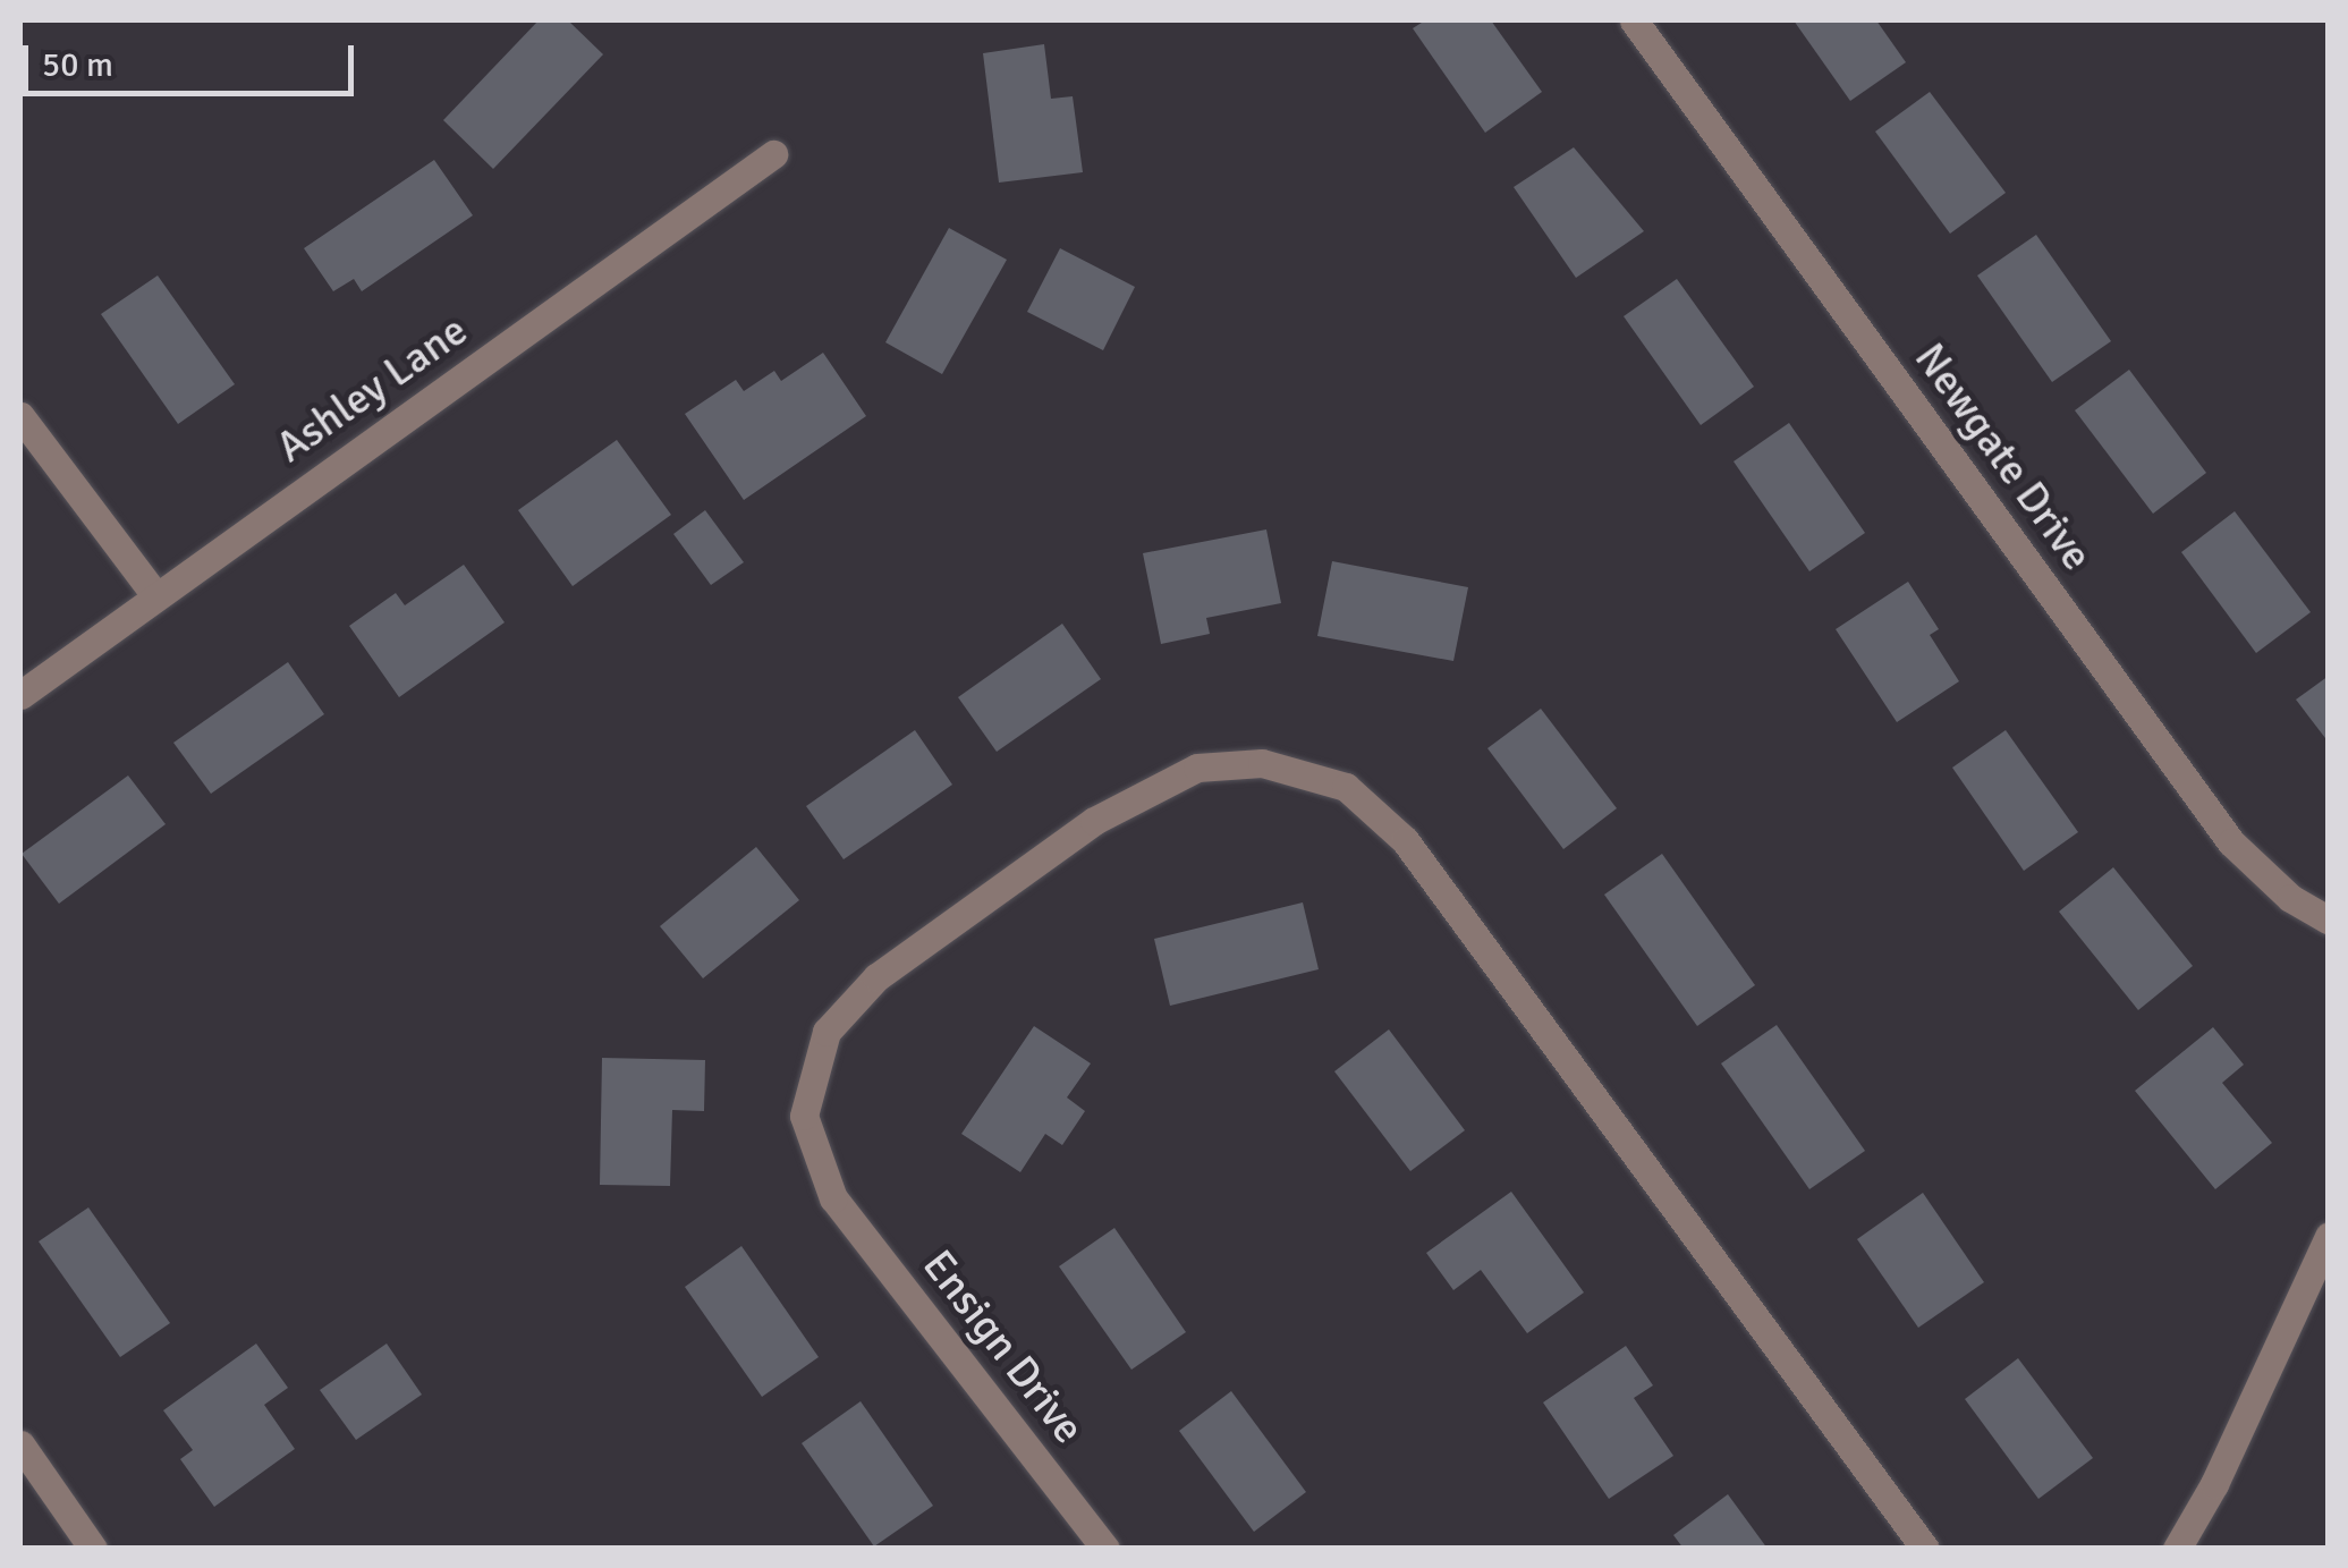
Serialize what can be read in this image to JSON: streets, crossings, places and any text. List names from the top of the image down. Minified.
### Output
{"streets":{"street":["Ashley Lane","Newgate Drive","Ensign Drive"]},"scale_bar":"50 m"}
